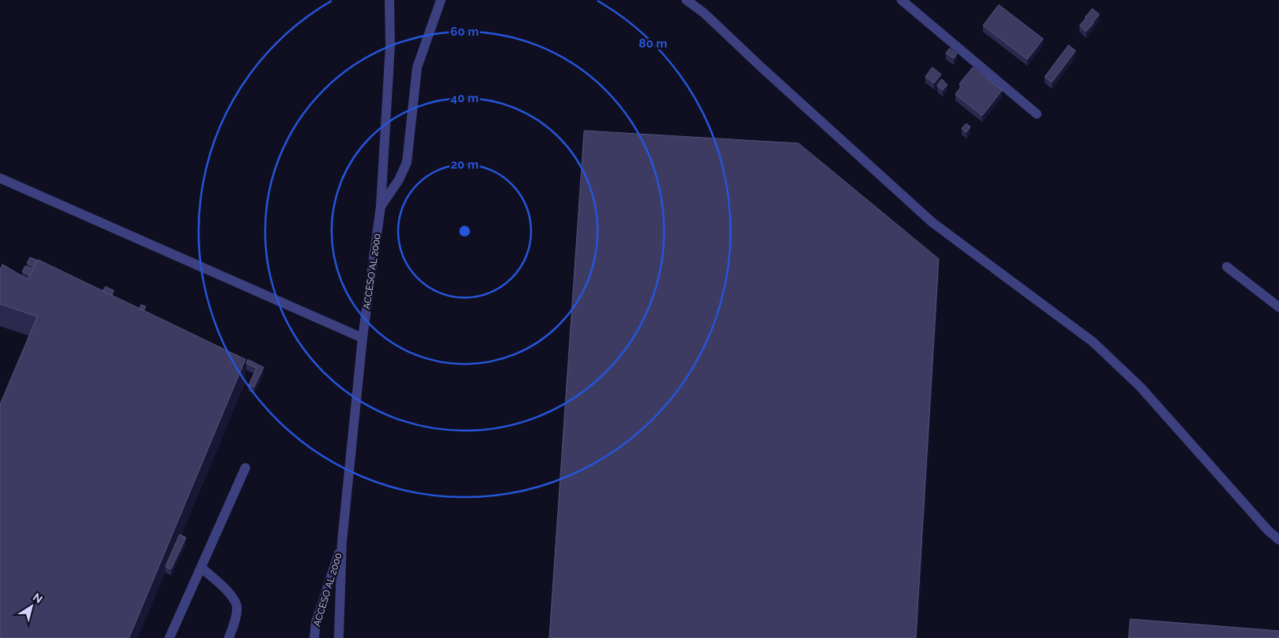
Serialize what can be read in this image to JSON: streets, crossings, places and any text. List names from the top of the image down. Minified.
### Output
{"streets":{"street":["ACCESO AL 2000"]},"north":"top right","rings":["60 m","80 m","40 m","20 m"]}
